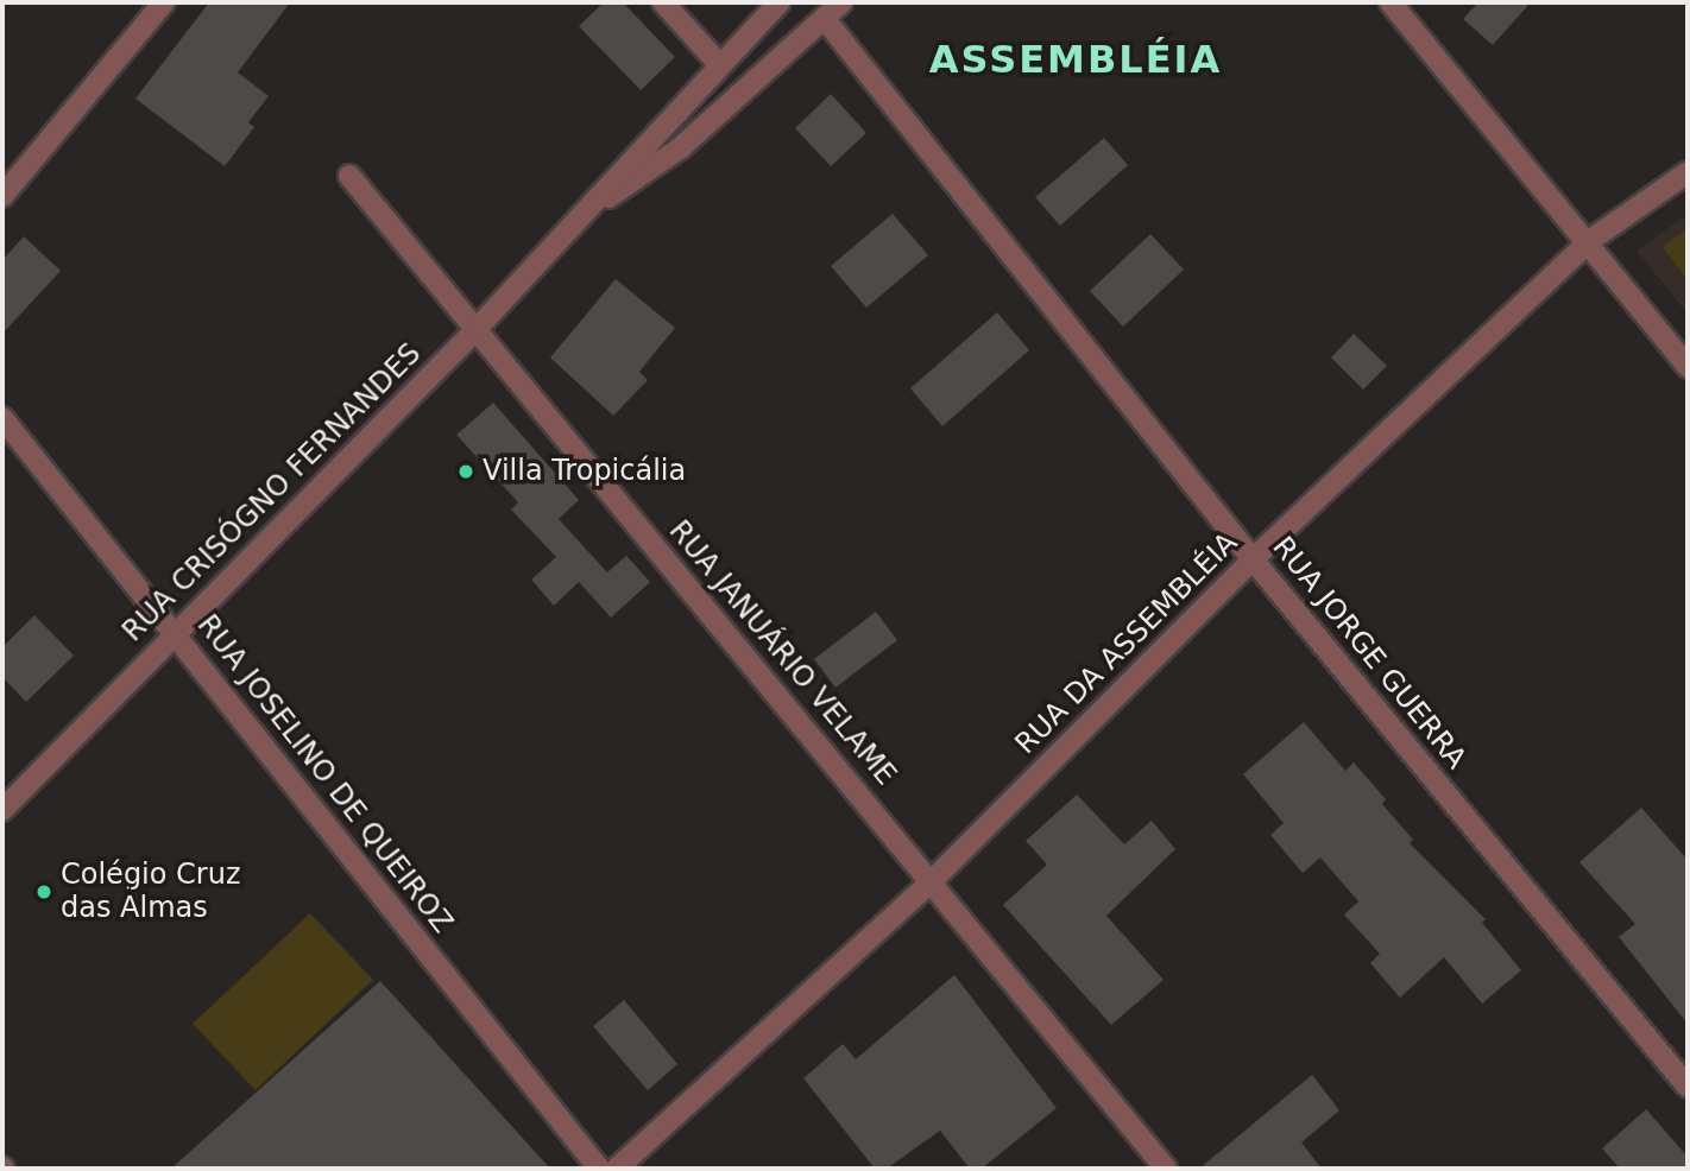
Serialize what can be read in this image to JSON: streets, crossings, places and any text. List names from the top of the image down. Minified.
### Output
{"streets":{"street":["RUA CRISÓGNO FERNANDES","RUA DA ASSEMBLÉIA","RUA JANUÁRIO VELAME","RUA JORGE GUERRA","RUA JOSELINO DE QUEIROZ"]},"crossings":[["RUA CRISÓGNO FERNANDES","RUA JANUÁRIO VELAME"],["RUA CRISÓGNO FERNANDES","RUA JORGE GUERRA"],["RUA CRISÓGNO FERNANDES","RUA JOSELINO DE QUEIROZ"],["RUA DA ASSEMBLÉIA","RUA JANUÁRIO VELAME"],["RUA DA ASSEMBLÉIA","RUA JORGE GUERRA"]],"districts":["ASSEMBLÉIA"],"places":["Villa Tropicália","Colégio Cruz das Almas"]}
